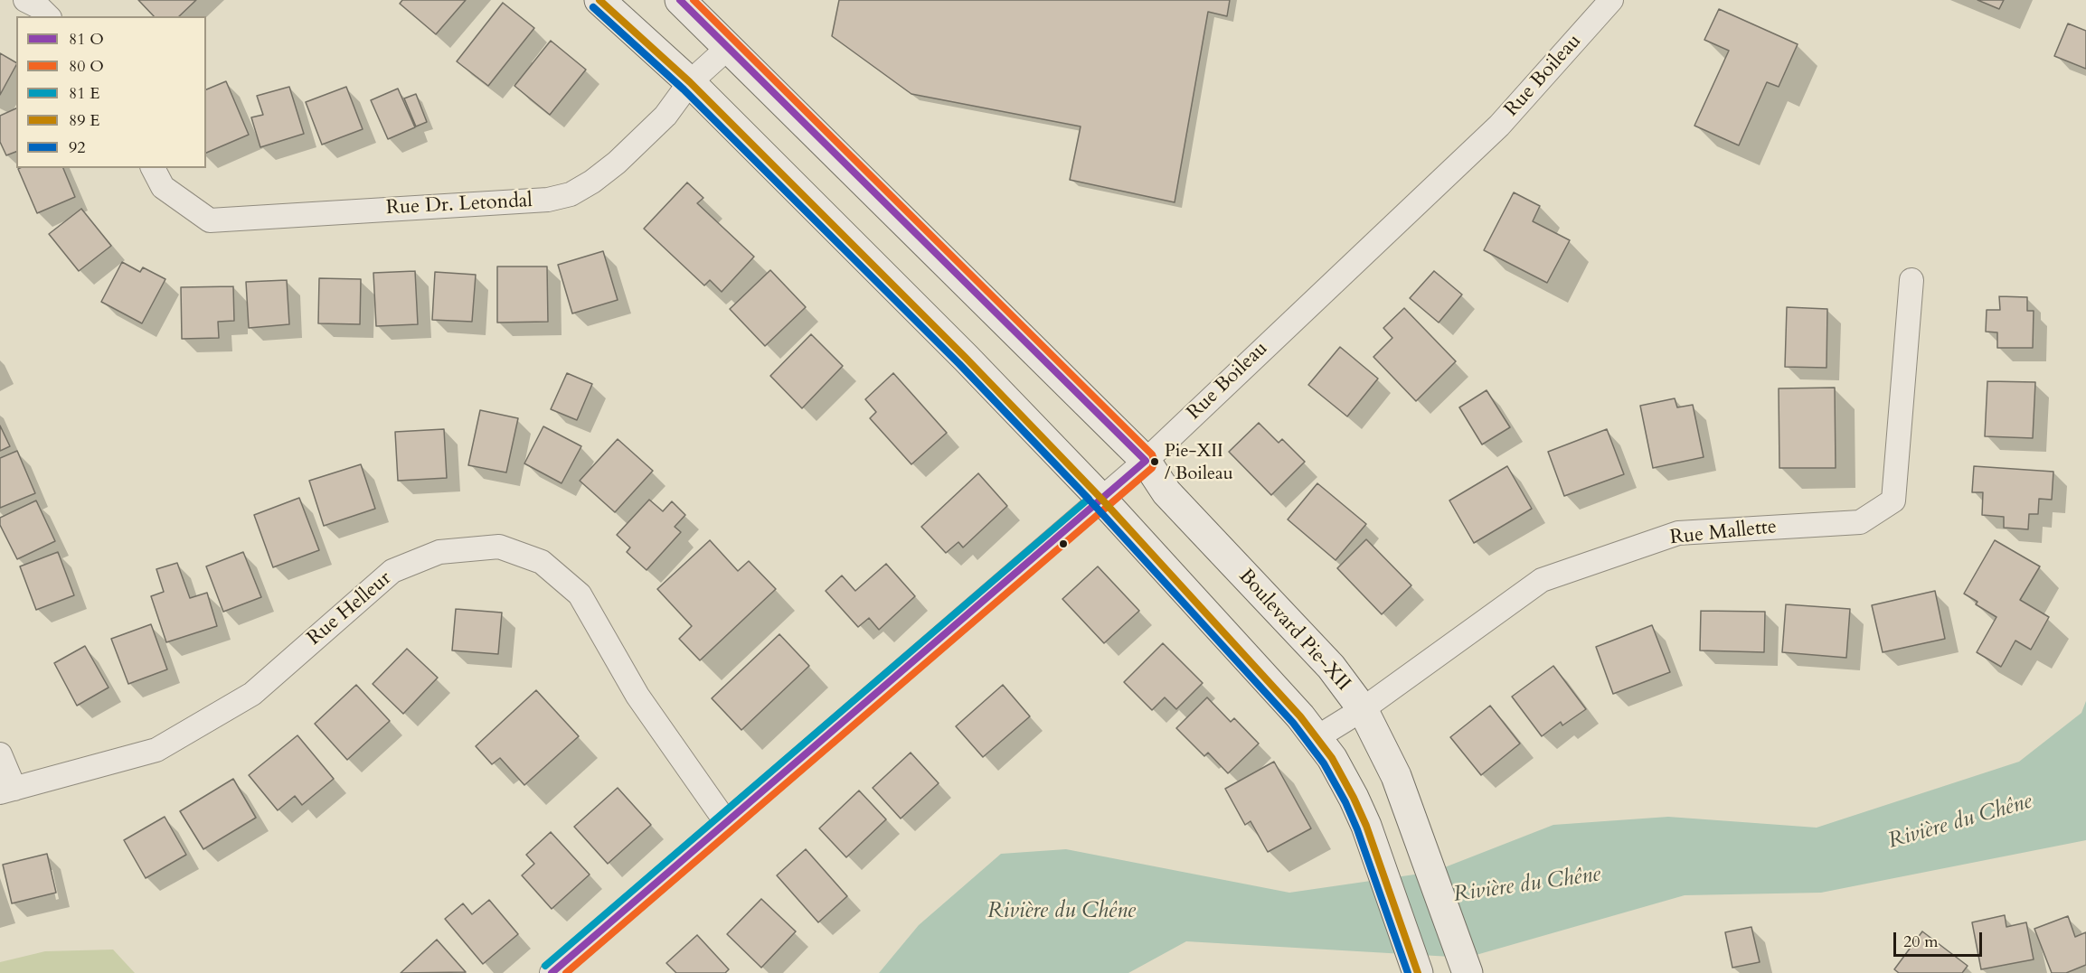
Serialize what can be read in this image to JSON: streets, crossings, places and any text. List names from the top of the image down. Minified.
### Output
{"streets":{"street":["Rue Boileau","Rue Dr. Letondal","Rue Mallette","Rue Helleur","Boulevard Pie-XII"]},"crossings":[["Rue Boileau","Rue Helleur"],["Rue Boileau","Boulevard Pie-XII"],["Rue Dr. Letondal","Boulevard Pie-XII"],["Rue Mallette","Boulevard Pie-XII"]],"water":["Rivière du Chêne"],"places":["Pie-XII / Boileau"],"lines":["transit line 92"],"legend":["81 O","80 O","81 E","89 E","92"],"scale_bar":"20 m"}
